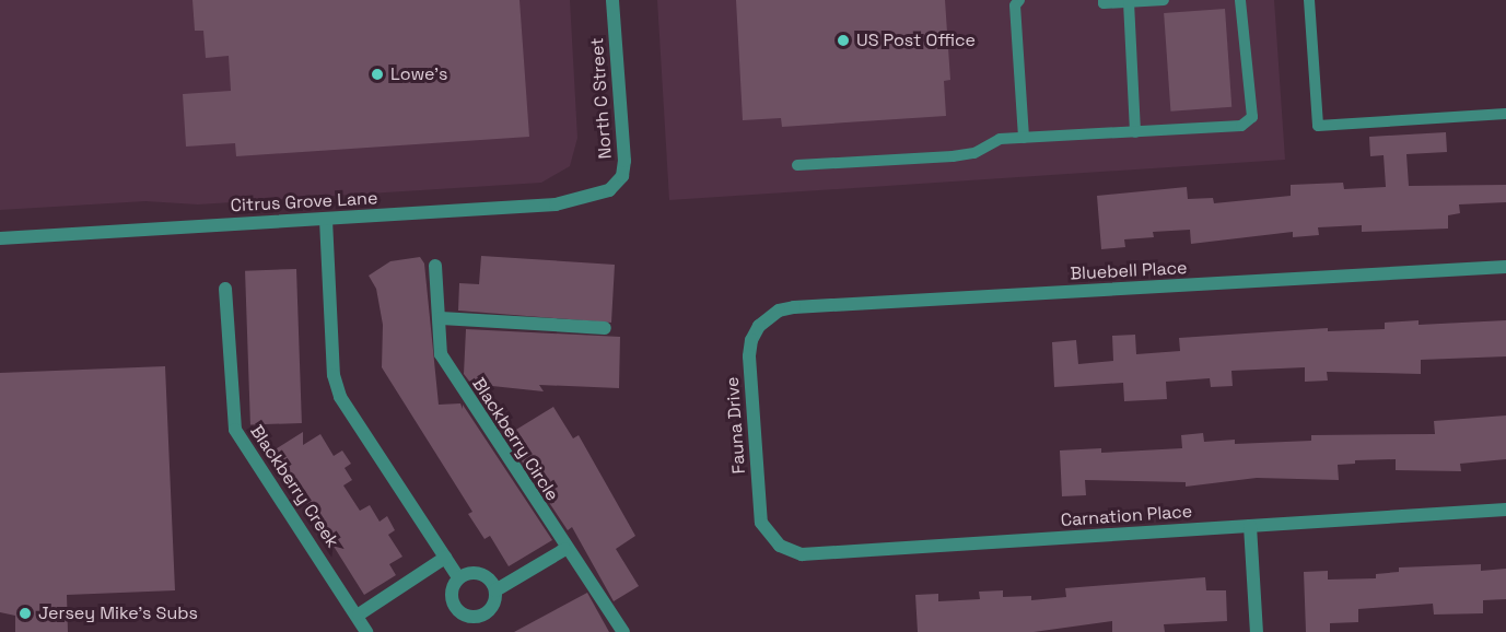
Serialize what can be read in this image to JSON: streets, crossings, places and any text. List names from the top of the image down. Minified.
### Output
{"streets":{"street":["North C Street","Citrus Grove Lane","Bluebell Place","Fauna Drive","Blackberry Circle","Blackberry Creek","Carnation Place"]},"crossings":[["North C Street","Citrus Grove Lane"],["Bluebell Place","Fauna Drive"],["Fauna Drive","Carnation Place"]],"places":["US Post Office","Lowe's","Jersey Mike's Subs"]}
